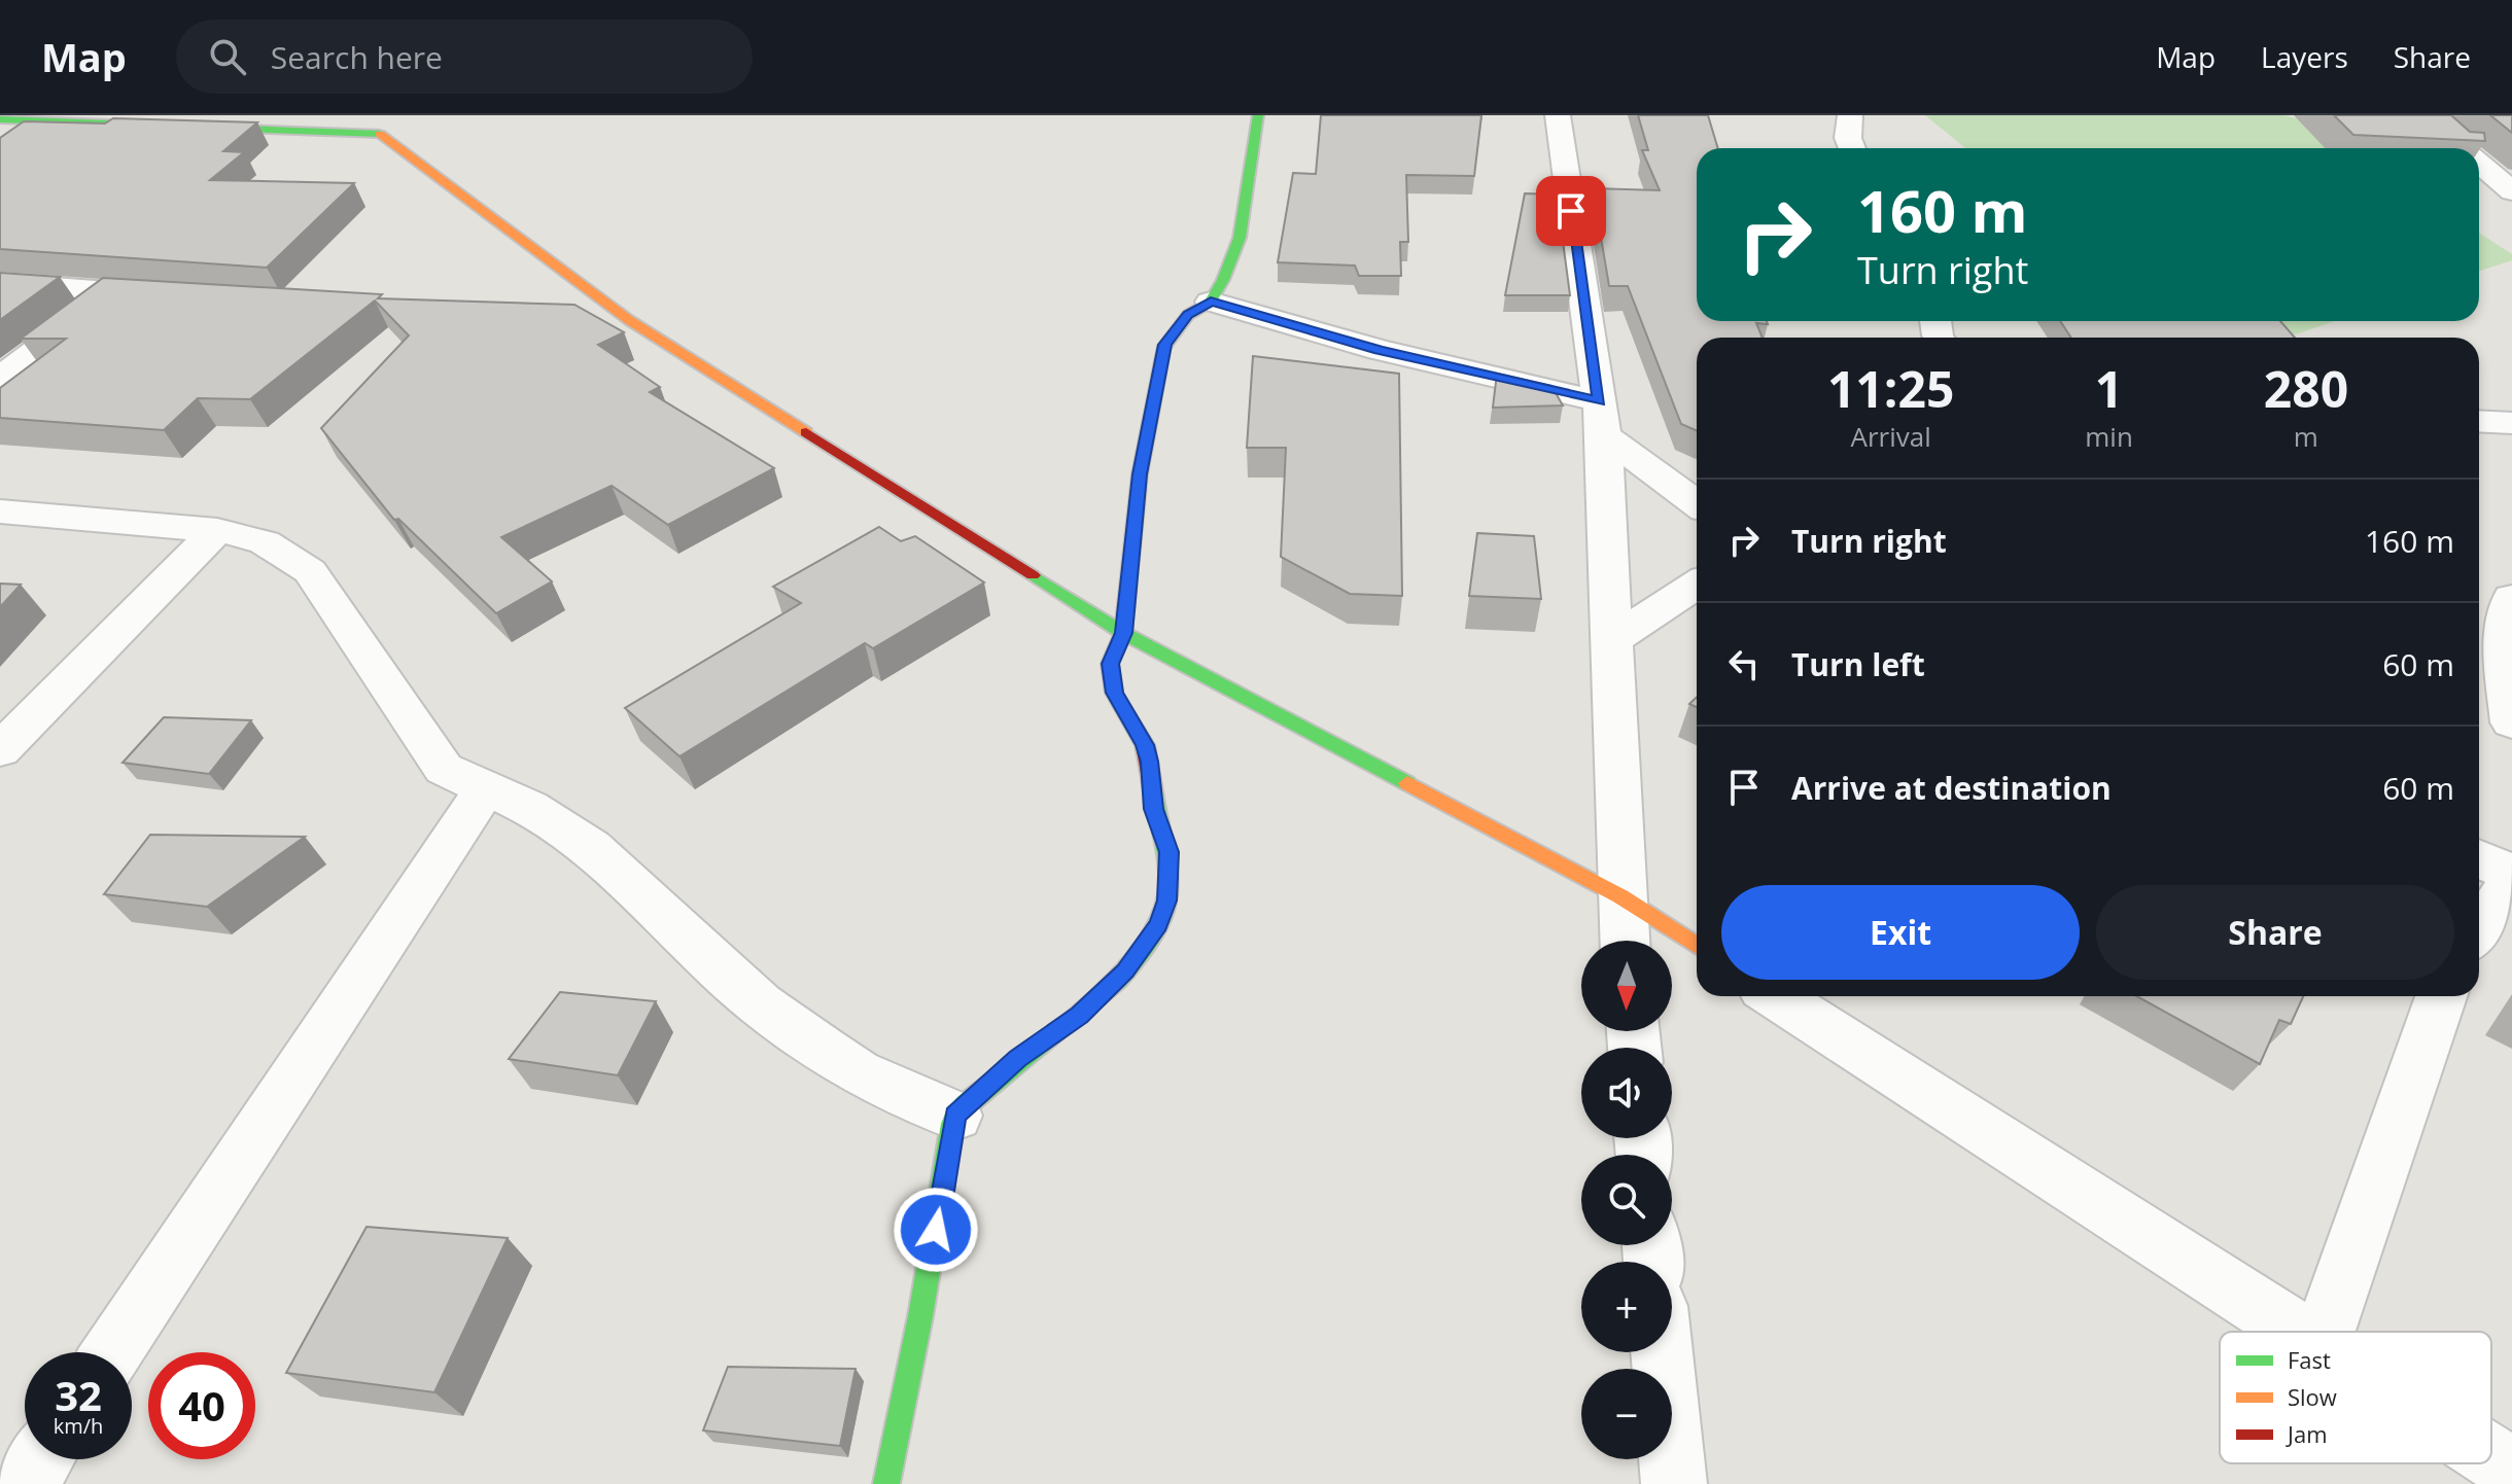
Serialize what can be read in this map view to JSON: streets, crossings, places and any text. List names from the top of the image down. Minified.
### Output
{"legend":["Fast","Slow","Jam"],"north":"bottom","page":{"header":"Map","search":"Search here","nav":["Map","Layers","Share"],"turn":["160 m","Turn right"],"eta":["11:25","Arrival","1","min","280","m"],"list":[{"name":"Turn right","value":"160 m"},{"name":"Turn left","value":"60 m"},{"name":"Arrive at destination","value":"60 m"}],"buttons":["Exit","Share"],"map_buttons":["+","−"],"speed":"32 km/h","limit":"40"}}
